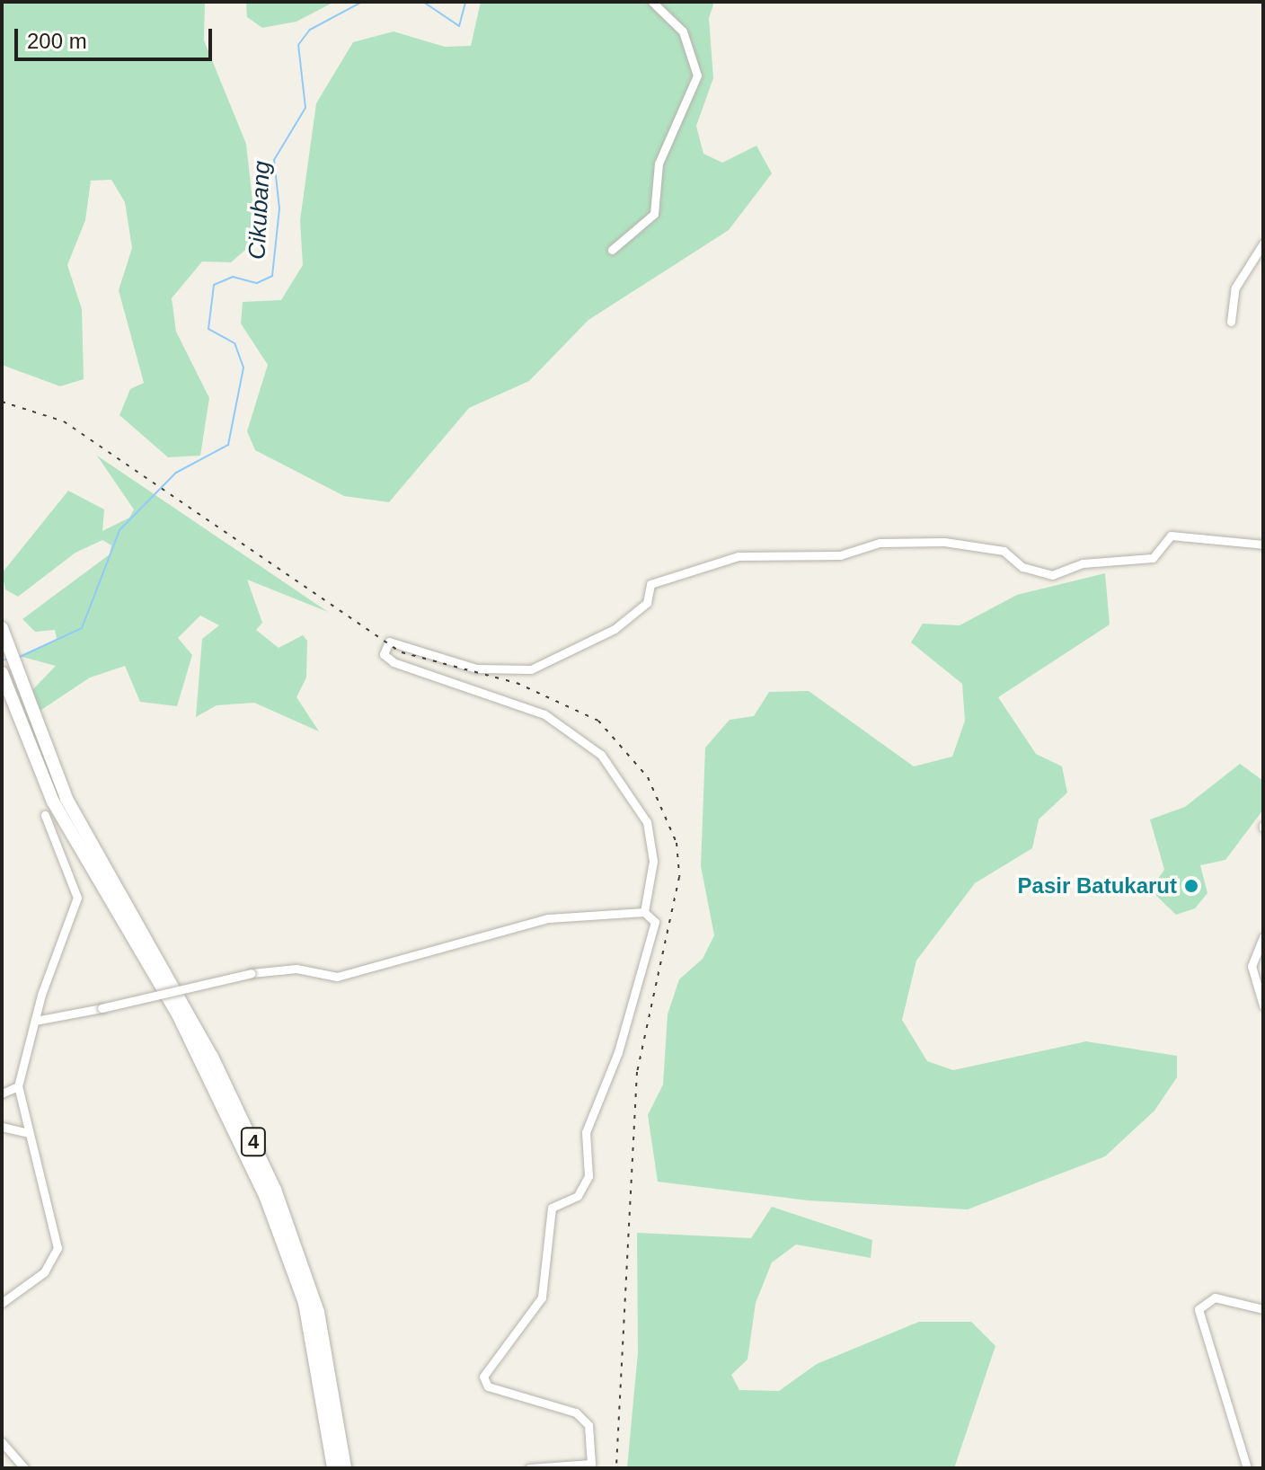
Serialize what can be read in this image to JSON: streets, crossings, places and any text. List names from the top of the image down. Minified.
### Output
{"streets":{"highway":["4"]},"water":["Cikubang"],"places":["Pasir Batukarut"],"scale_bar":"200 m"}
